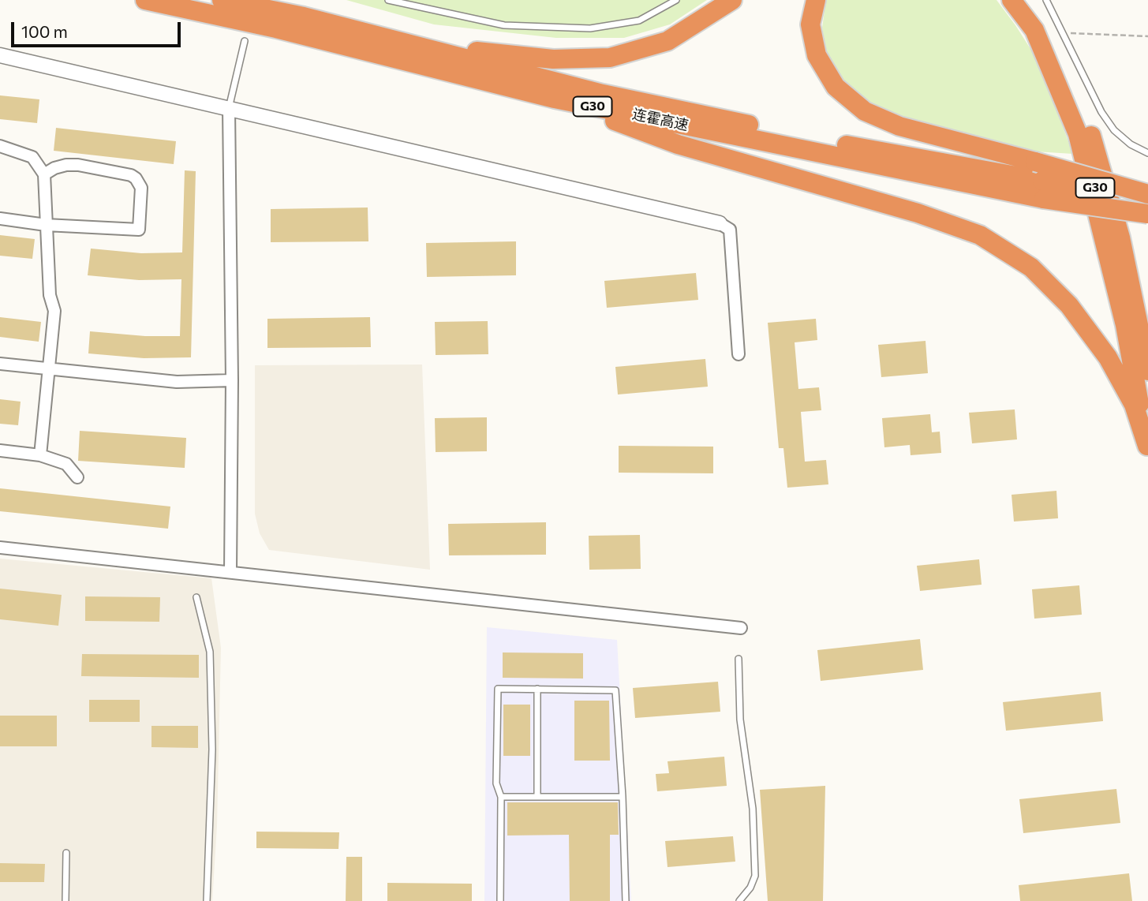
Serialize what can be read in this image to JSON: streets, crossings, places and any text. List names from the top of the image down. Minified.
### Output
{"streets":{"highway":["G30","连霍高速"]},"scale_bar":"100 m"}
